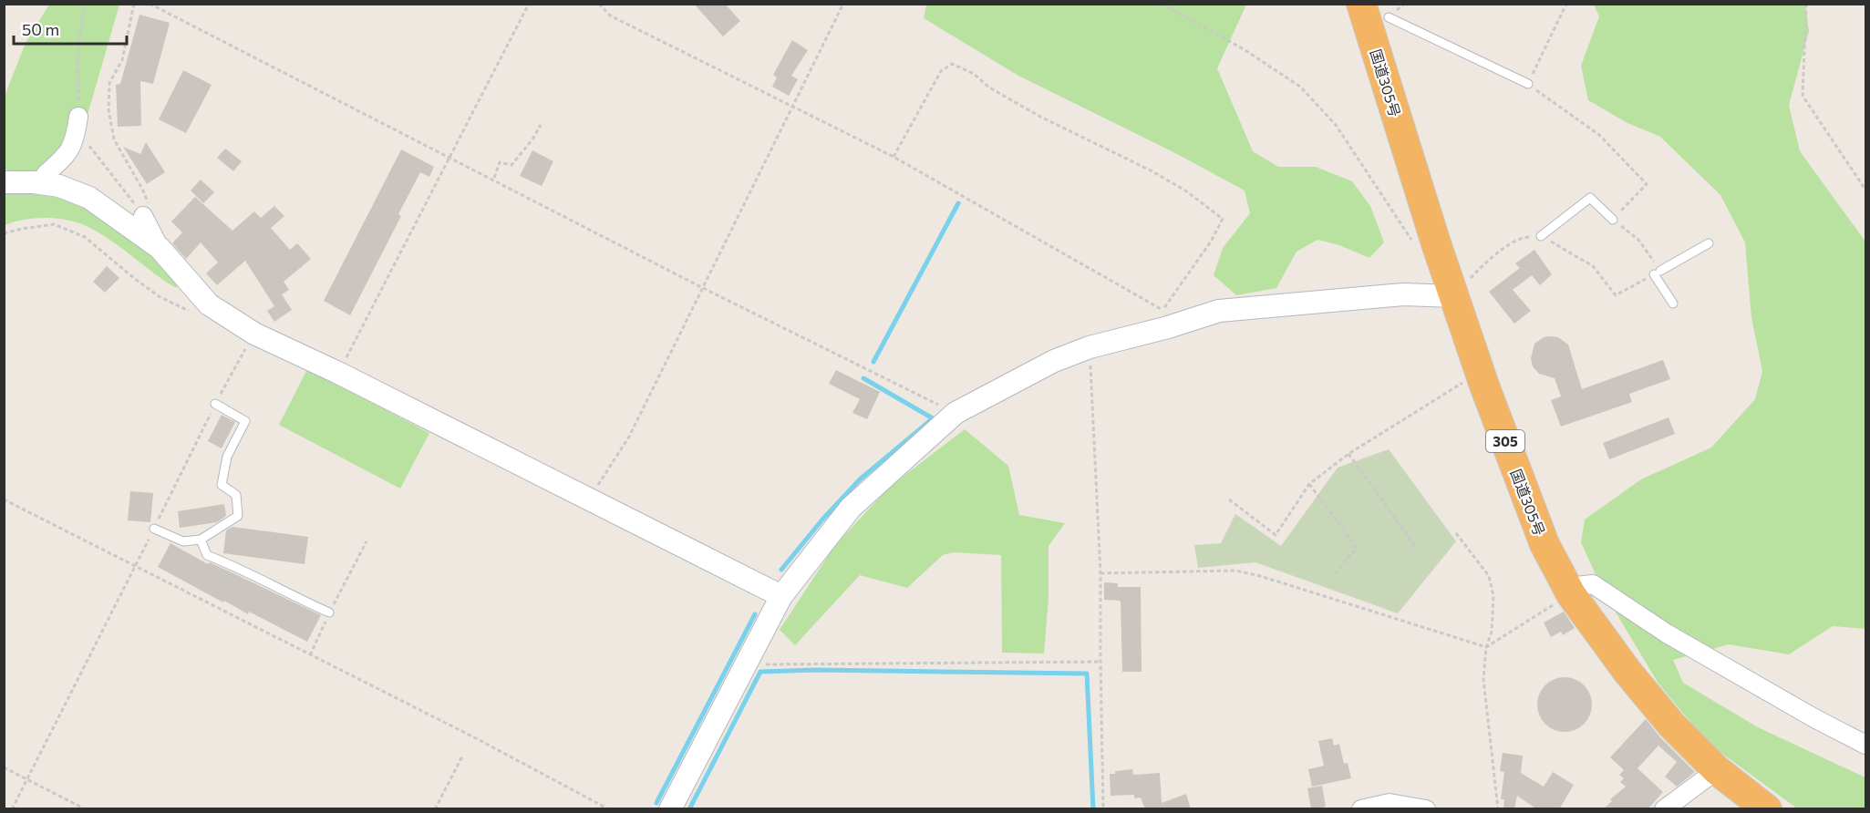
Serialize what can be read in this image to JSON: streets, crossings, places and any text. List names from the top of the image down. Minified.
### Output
{"streets":{"highway":["国道305号","305"]},"scale_bar":"50 m"}
